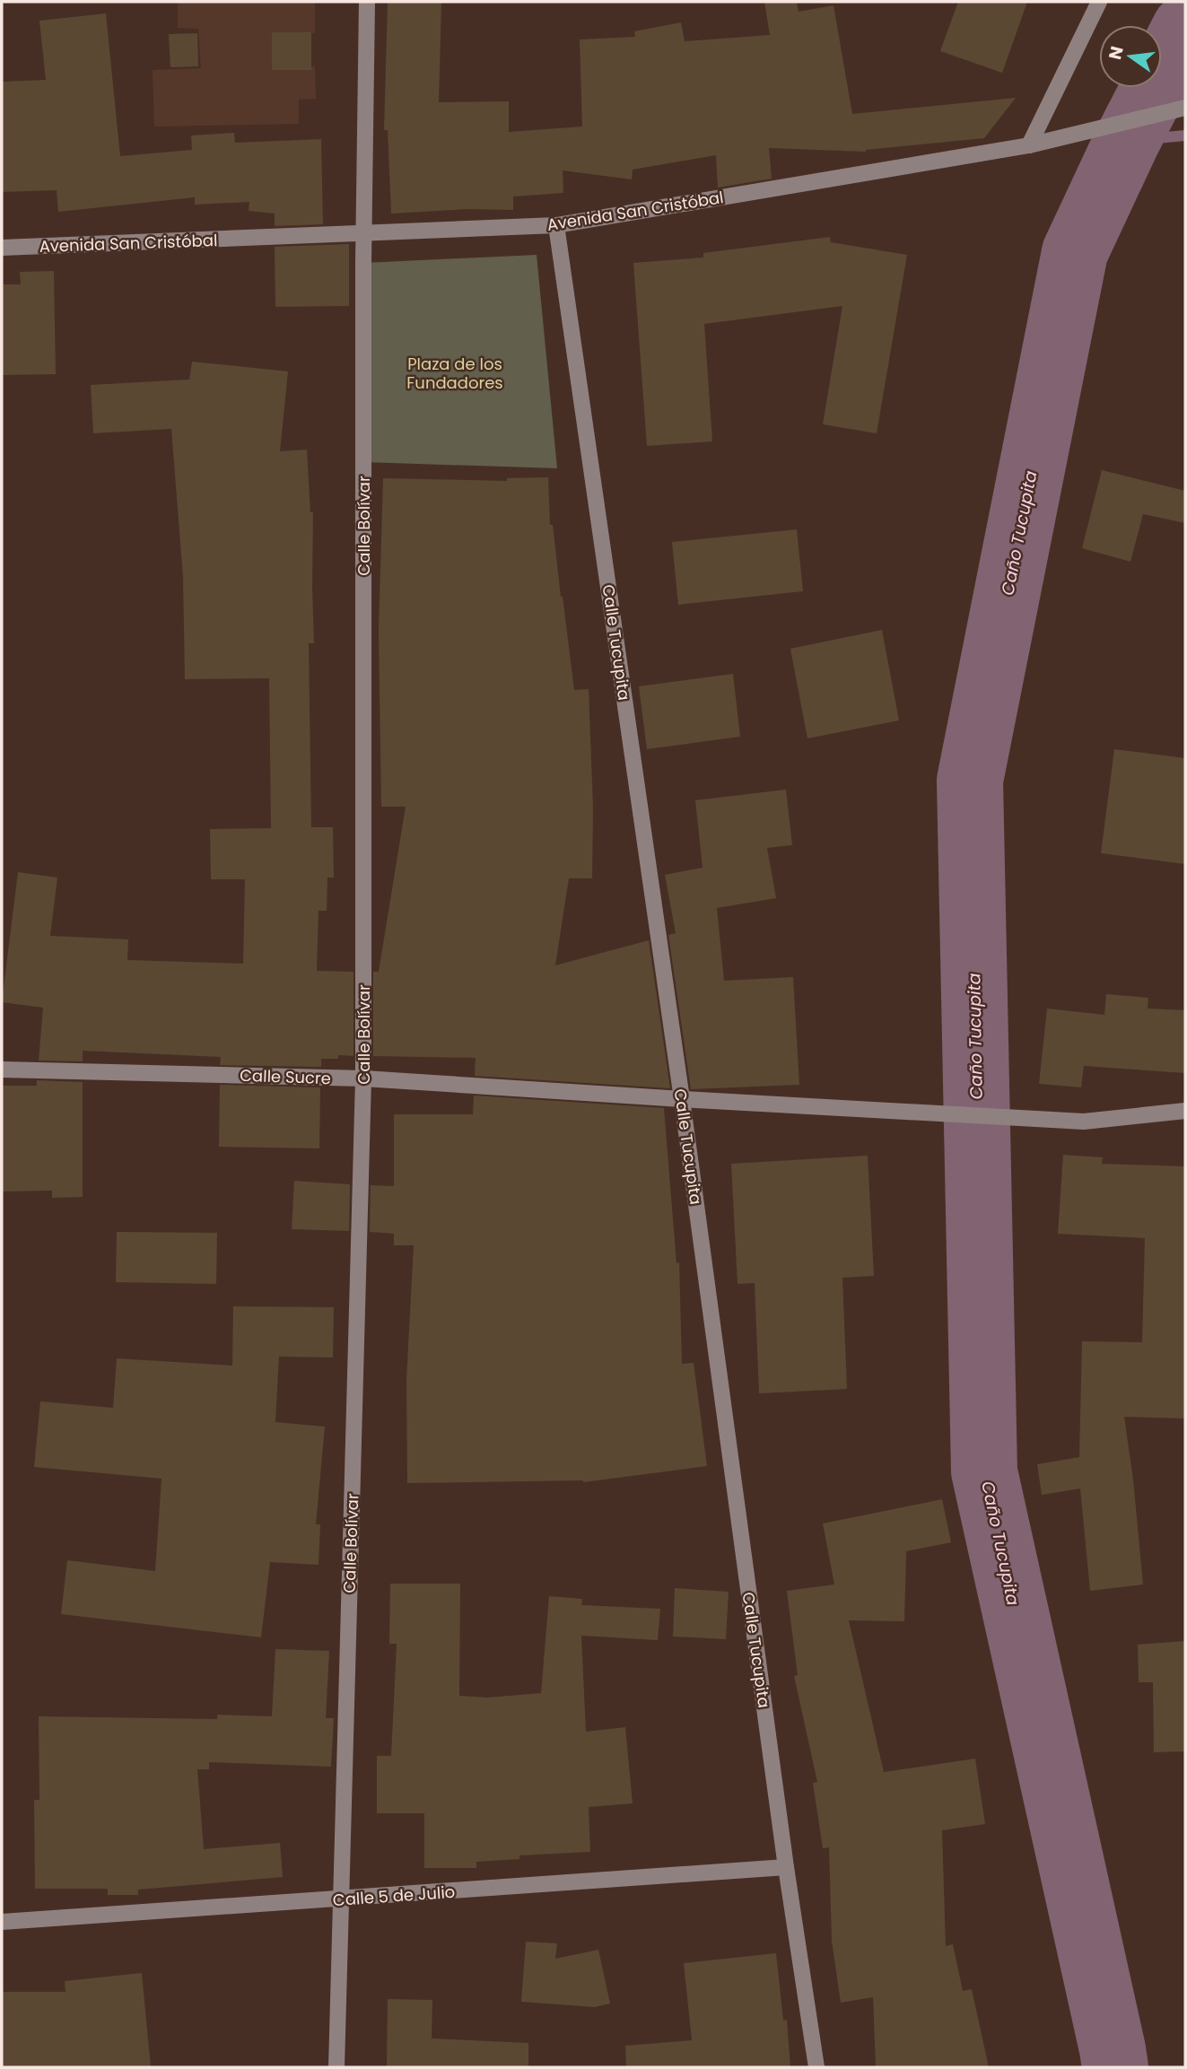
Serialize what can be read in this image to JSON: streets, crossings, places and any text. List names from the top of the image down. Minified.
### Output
{"streets":{"street":["Avenida San Cristóbal","Calle Bolívar","Calle Tucupita","Calle Sucre","Calle 5 de Julio"]},"crossings":[["Avenida San Cristóbal","Calle Bolívar"],["Avenida San Cristóbal","Calle Tucupita"],["Calle Bolívar","Calle Sucre"],["Calle Bolívar","Calle 5 de Julio"],["Calle Tucupita","Calle Sucre"],["Calle Tucupita","Calle 5 de Julio"]],"water":["Caño Tucupita"],"parks":["Plaza de los Fundadores"],"north":"left"}
